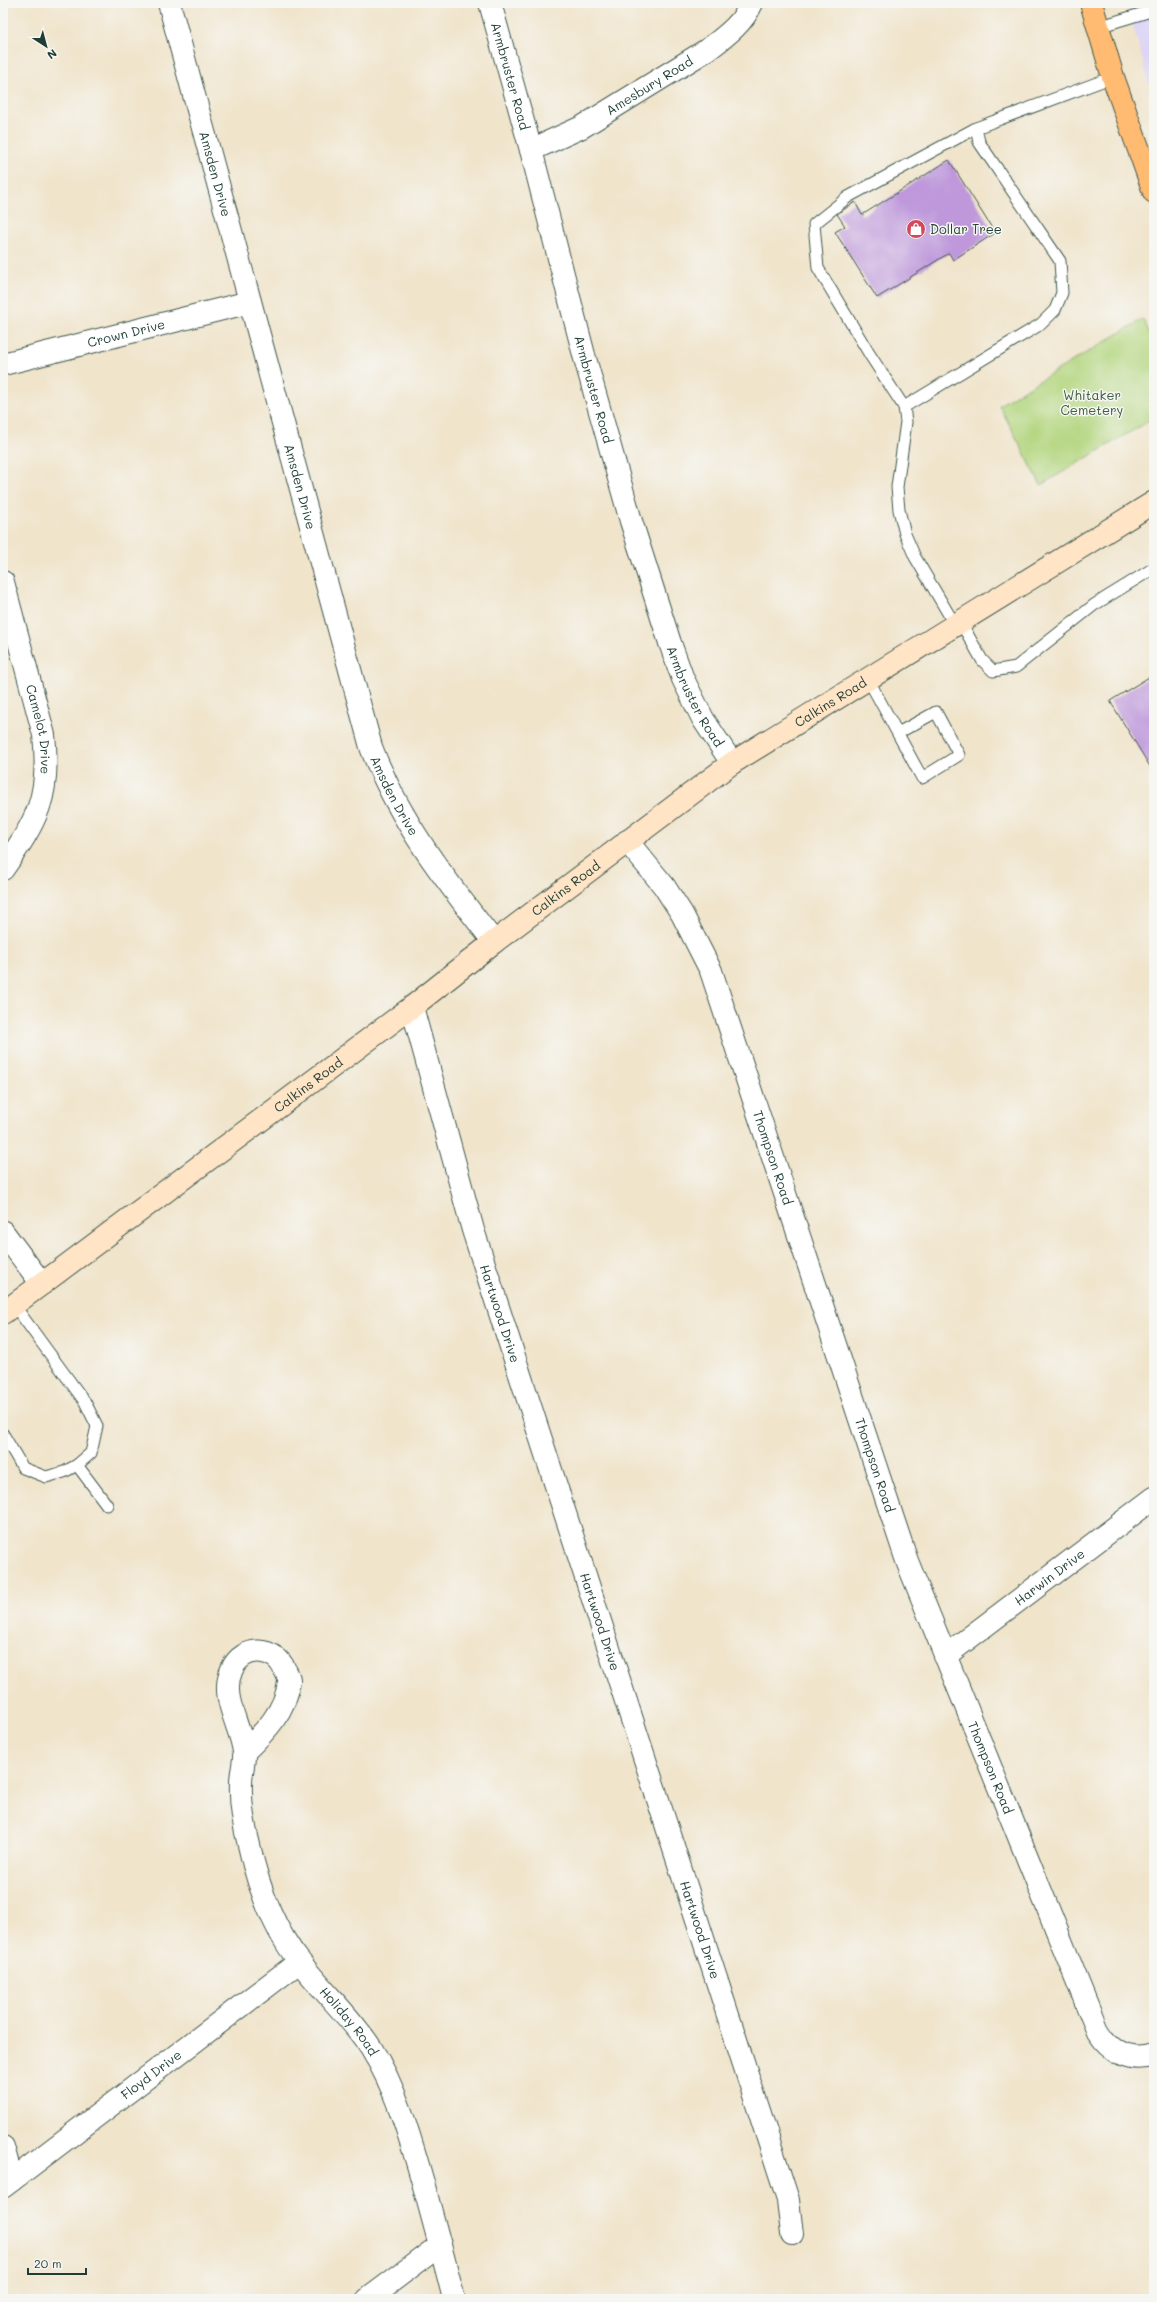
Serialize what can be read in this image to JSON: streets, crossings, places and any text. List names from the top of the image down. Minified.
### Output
{"streets":{"main road":["Calkins Road"],"street":["Armbruster Road","Amesbury Road","Amsden Drive","Crown Drive","Camelot Drive","Thompson Road","Hartwood Drive","Harwin Drive","Holiday Road","Floyd Drive"]},"crossings":[["Armbruster Road","Amesbury Road"],["Armbruster Road","Calkins Road"],["Amsden Drive","Crown Drive"],["Amsden Drive","Calkins Road"],["Calkins Road","Thompson Road"],["Calkins Road","Hartwood Drive"],["Thompson Road","Harwin Drive"],["Holiday Road","Floyd Drive"]],"parks":["Whitaker Cemetery"],"places":{"shop":["Dollar Tree"]},"scale_bar":"20 m","north":"bottom right"}
